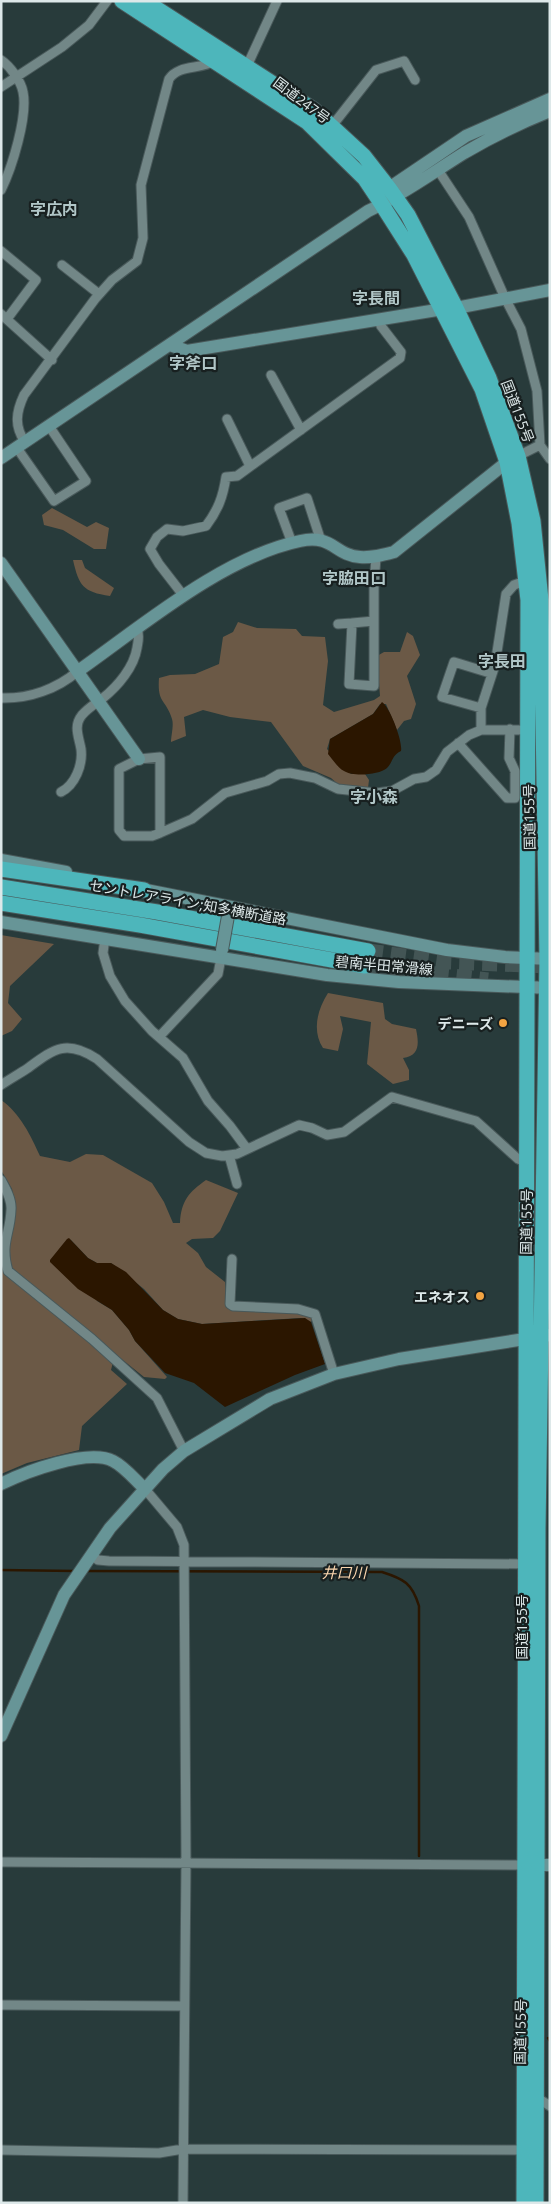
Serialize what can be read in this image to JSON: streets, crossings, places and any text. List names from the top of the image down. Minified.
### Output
{"streets":{"highway":["国道247号","国道155号","セントレアライン;知多横断道路"],"street":["碧南半田常滑線"]},"crossings":[["国道247号","国道155号"],["国道155号","碧南半田常滑線"]],"districts":["字広内","字長間","字斧口","字脇田口","字長田","字小森"],"water":["井口川"],"places":["デニーズ","エネオス"]}
